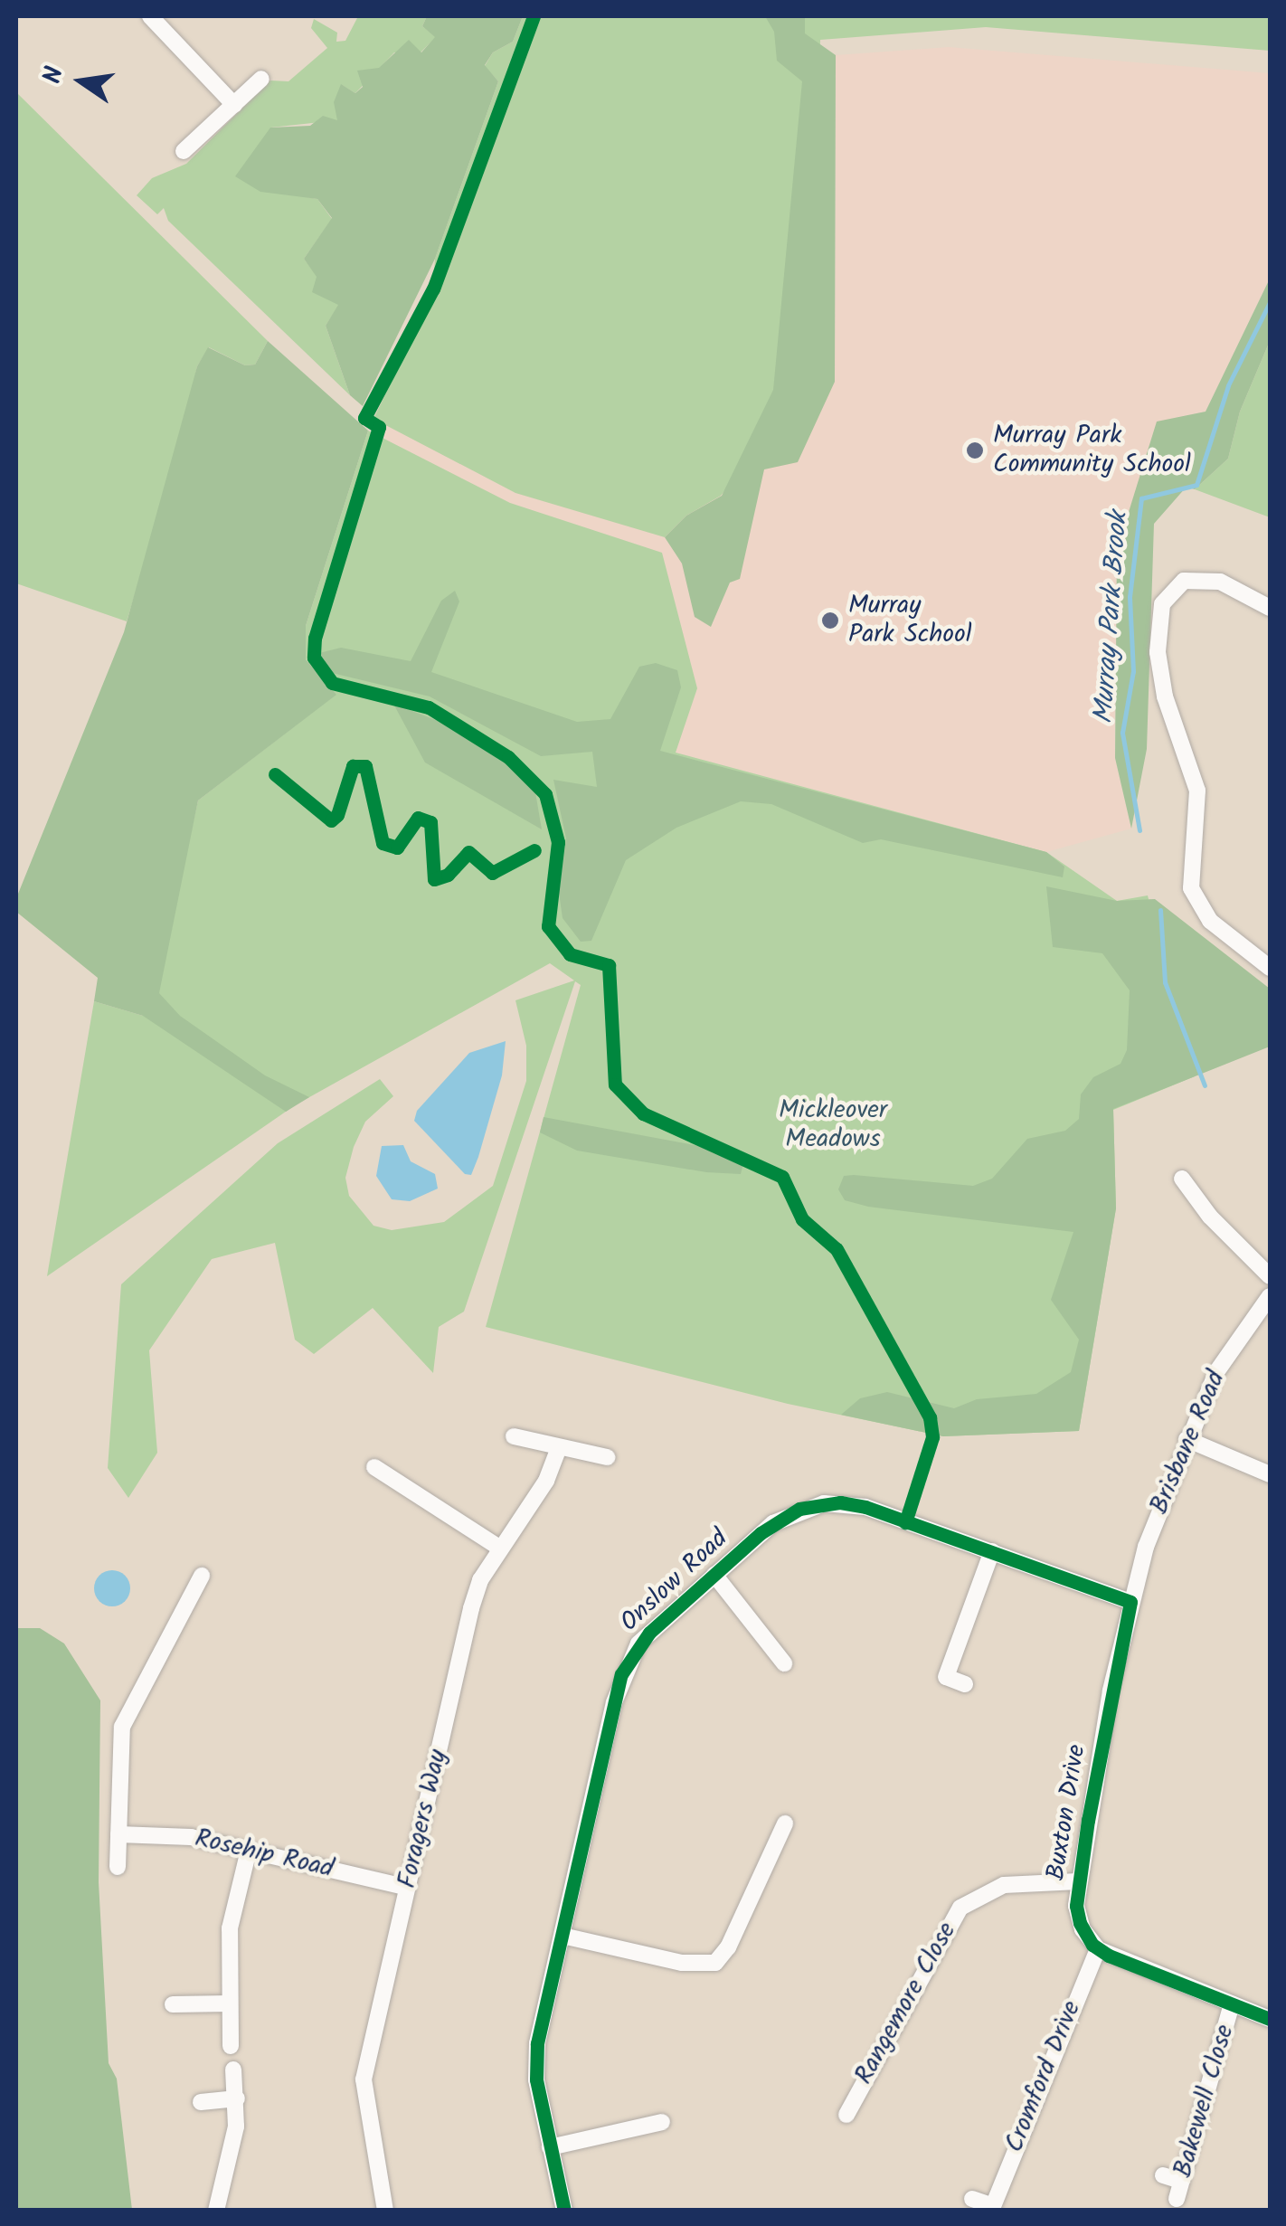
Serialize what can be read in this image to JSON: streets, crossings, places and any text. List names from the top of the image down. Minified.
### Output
{"streets":{"street":["Brisbane Road","Onslow Road","Buxton Drive","Foragers Way","Rosehip Road","Rangemore Close","Cromford Drive","Bakewell Close"]},"crossings":[["Brisbane Road","Onslow Road"],["Brisbane Road","Buxton Drive"],["Onslow Road","Buxton Drive"],["Buxton Drive","Rangemore Close"],["Buxton Drive","Cromford Drive"],["Foragers Way","Rosehip Road"]],"water":["Murray Park Brook"],"parks":["Mickleover Meadows"],"places":["Murray Park Community School","Murray Park School"],"north":"left"}
